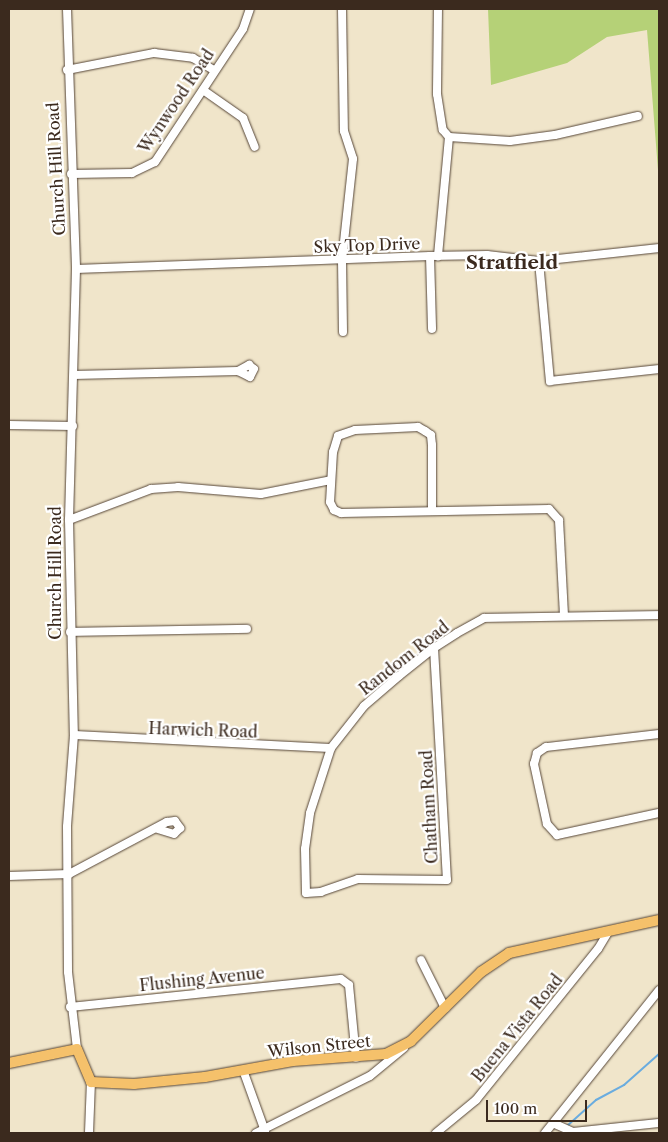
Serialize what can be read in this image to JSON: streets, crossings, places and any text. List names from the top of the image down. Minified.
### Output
{"streets":{"main road":["Church Hill Road","Wilson Street"],"street":["Wynwood Road","Sky Top Drive","Random Road","Harwich Road","Chatham Road","Flushing Avenue","Buena Vista Road"]},"crossings":[["Wynwood Road","Church Hill Road"],["Church Hill Road","Sky Top Drive"],["Church Hill Road","Harwich Road"],["Church Hill Road","Flushing Avenue"],["Church Hill Road","Wilson Street"],["Random Road","Harwich Road"],["Random Road","Chatham Road"],["Flushing Avenue","Wilson Street"],["Buena Vista Road","Wilson Street"]],"districts":["Stratfield"],"scale_bar":"100 m"}
